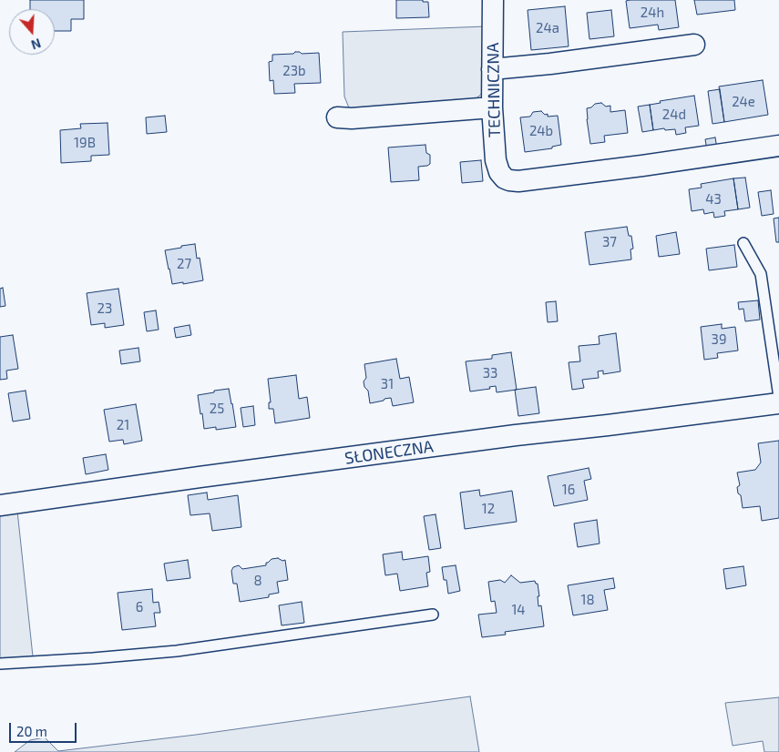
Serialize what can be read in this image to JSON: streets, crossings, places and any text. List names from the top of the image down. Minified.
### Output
{"streets":{"street":["TECHNICZNA","SŁONECZNA"]},"house_numbers":["24h","24a","23b","24e","24d","24b","19B","43","37","27","23","39","33","31","25","21","16","12","8","18","6","14"],"scale_bar":"20 m","north":"bottom"}
